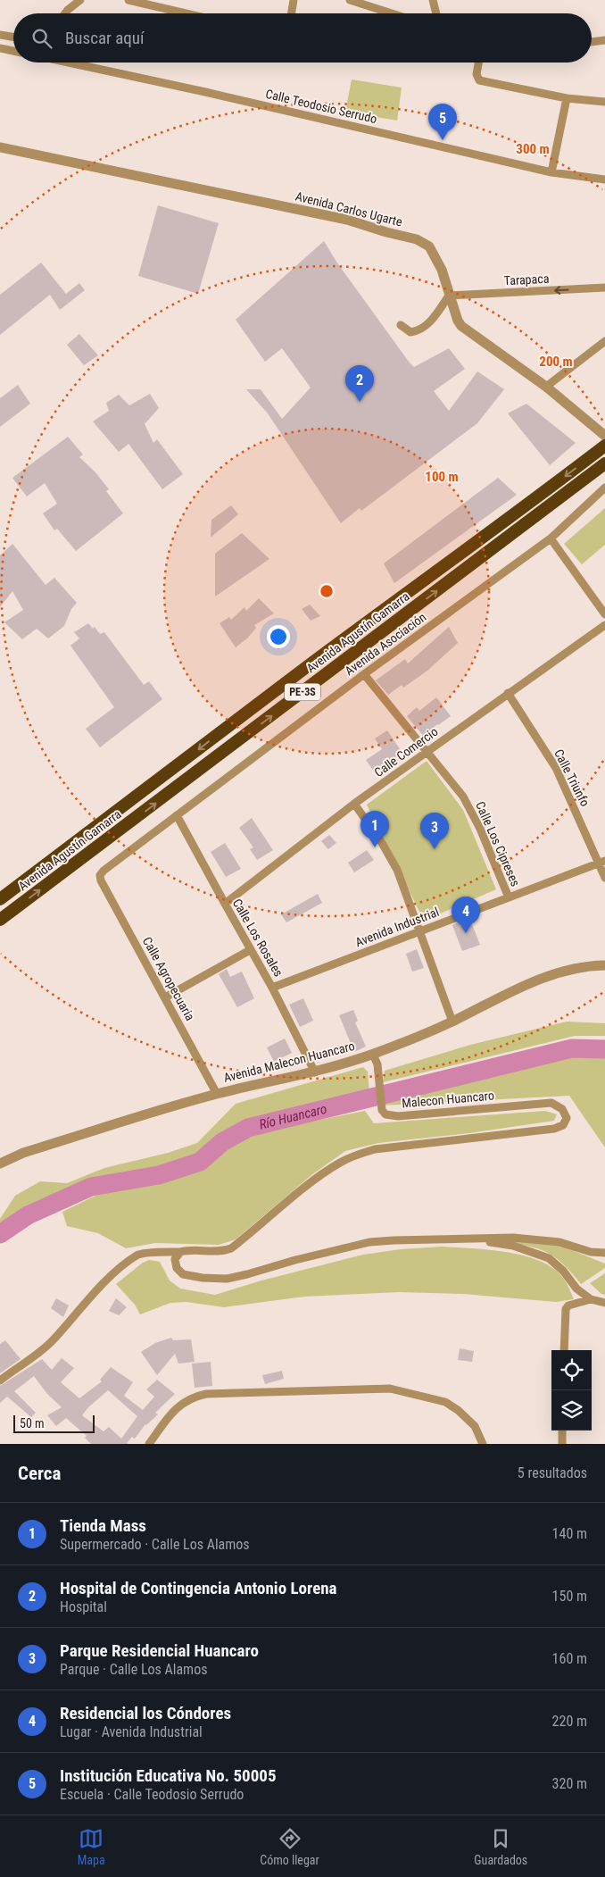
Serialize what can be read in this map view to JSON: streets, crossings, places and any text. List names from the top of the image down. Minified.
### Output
{"streets":{"highway":["Avenida Agustín Gamarra","PE-3S"],"street":["Calle Teodosio Serrudo","Avenida Carlos Ugarte","Tarapaca","Avenida Asociación","Calle Comercio","Calle Triunfo","Calle Los Cipreses","Avenida Industrial","Calle Los Rosales","Calle Agropecuaria","Avenida Malecon Huancaro","Malecon Huancaro"]},"crossings":[["Avenida Carlos Ugarte","Tarapaca"],["Avenida Asociación","Calle Los Cipreses"],["Avenida Asociación","Calle Los Rosales"],["Avenida Asociación","Calle Agropecuaria"],["Calle Comercio","Calle Triunfo"],["Calle Comercio","Calle Los Cipreses"],["Calle Comercio","Calle Los Rosales"],["Calle Triunfo","Avenida Industrial"],["Calle Los Cipreses","Avenida Industrial"],["Avenida Industrial","Calle Los Rosales"],["Calle Los Rosales","Avenida Malecon Huancaro"],["Calle Agropecuaria","Avenida Malecon Huancaro"],["Avenida Malecon Huancaro","Malecon Huancaro"]],"one_way":["Tarapaca"],"water":["Río Huancaro"],"scale_bar":"50 m","page":{"search":"Buscar aquí","pins":["5","2","1","3","4"],"scale":"50 m","heading":["Cerca","5 resultados"],"list":[{"mark":"1","name":"Tienda Mass","note":"Supermercado · Calle Los Alamos","value":"140 m"},{"mark":"2","name":"Hospital de Contingencia Antonio Lorena","note":"Hospital","value":"150 m"},{"mark":"3","name":"Parque Residencial Huancaro","note":"Parque · Calle Los Alamos","value":"160 m"},{"mark":"4","name":"Residencial los Cóndores","note":"Lugar · Avenida Industrial","value":"220 m"},{"mark":"5","name":"Institución Educativa No. 50005","note":"Escuela · Calle Teodosio Serrudo","value":"320 m"}],"nav":["Mapa","Cómo llegar","Guardados"]},"rings":["300 m","200 m","100 m"]}
